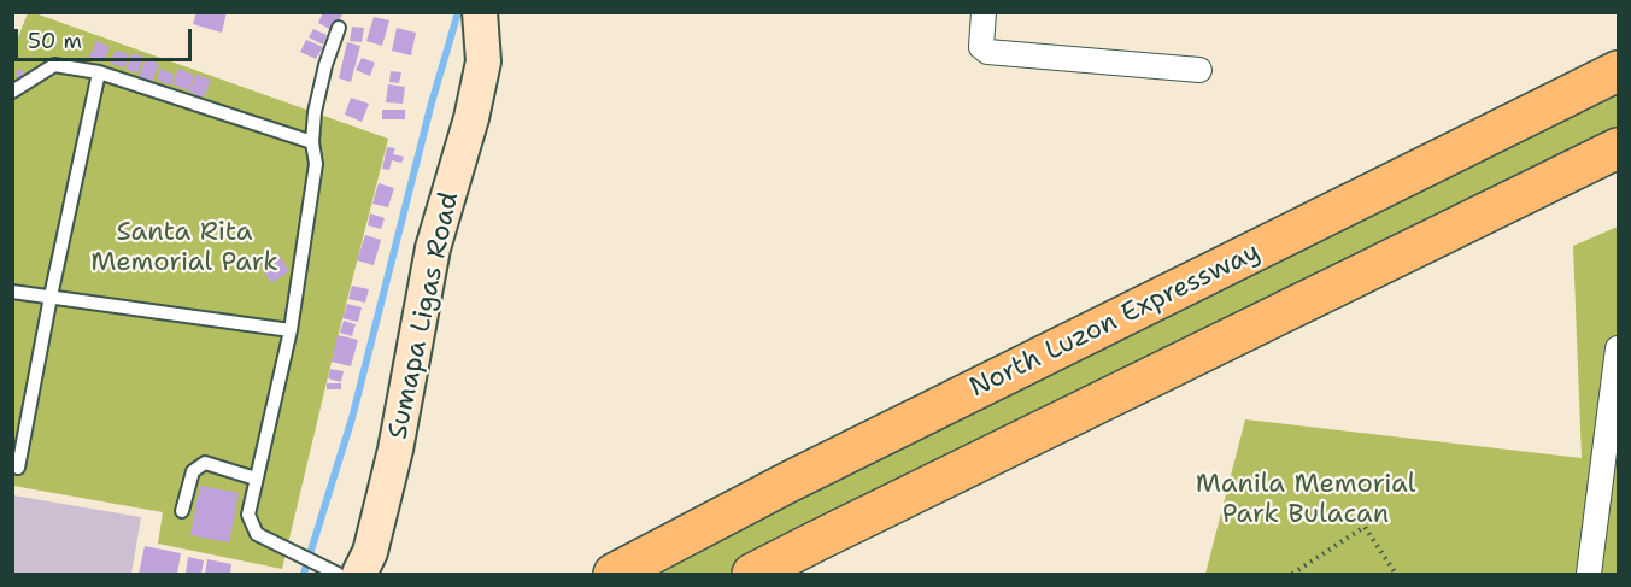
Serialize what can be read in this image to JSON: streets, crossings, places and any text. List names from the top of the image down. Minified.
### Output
{"streets":{"highway":["North Luzon Expressway"],"main road":["Sumapa Ligas Road"]},"parks":["Santa Rita Memorial Park","Manila Memorial Park Bulacan"],"scale_bar":"50 m"}
